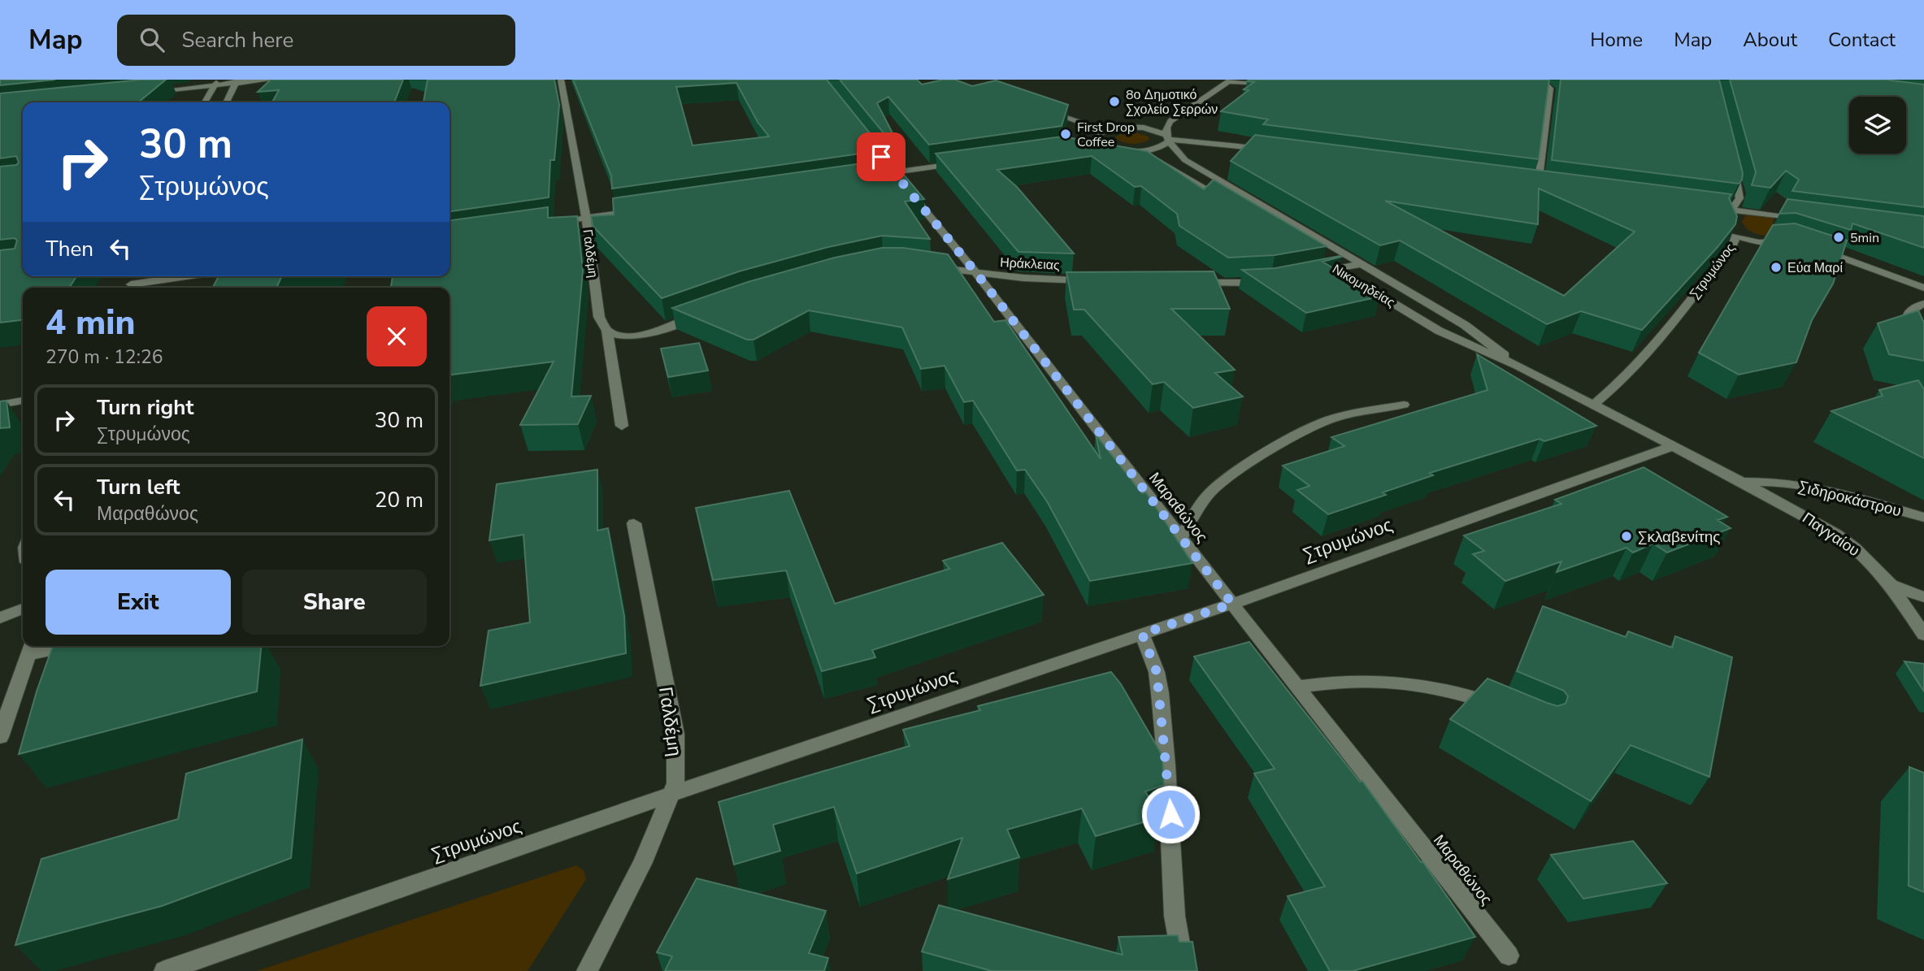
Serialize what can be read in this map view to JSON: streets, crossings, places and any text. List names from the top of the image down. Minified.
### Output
{"streets":{"street":["Γαλδέμη","Ηράκλειας","Στρυμώνος","Νικομηδείας","Σιδηροκάστρου","Μαραθώνος","Παγγαίου"]},"crossings":[["Γαλδέμη","Στρυμώνος"],["Ηράκλειας","Μαραθώνος"],["Στρυμώνος","Νικομηδείας"],["Στρυμώνος","Μαραθώνος"],["Νικομηδείας","Σιδηροκάστρου"],["Νικομηδείας","Παγγαίου"],["Σιδηροκάστρου","Παγγαίου"]],"places":["8ο Δημοτικό Σχολείο Σερρών","First Drop Coffee","5min","Εύα Μαρί","Σκλαβενίτης"],"page":{"header":"Map","search":"Search here","nav":["Home","Map","About","Contact"],"turn":["30 m","Στρυμώνος"],"then":"Then","heading":["4 min","270 m · 12:26"],"list":[{"name":"Turn right","note":"Στρυμώνος","value":"30 m"},{"name":"Turn left","note":"Μαραθώνος","value":"20 m"}],"buttons":["Exit","Share"]}}
